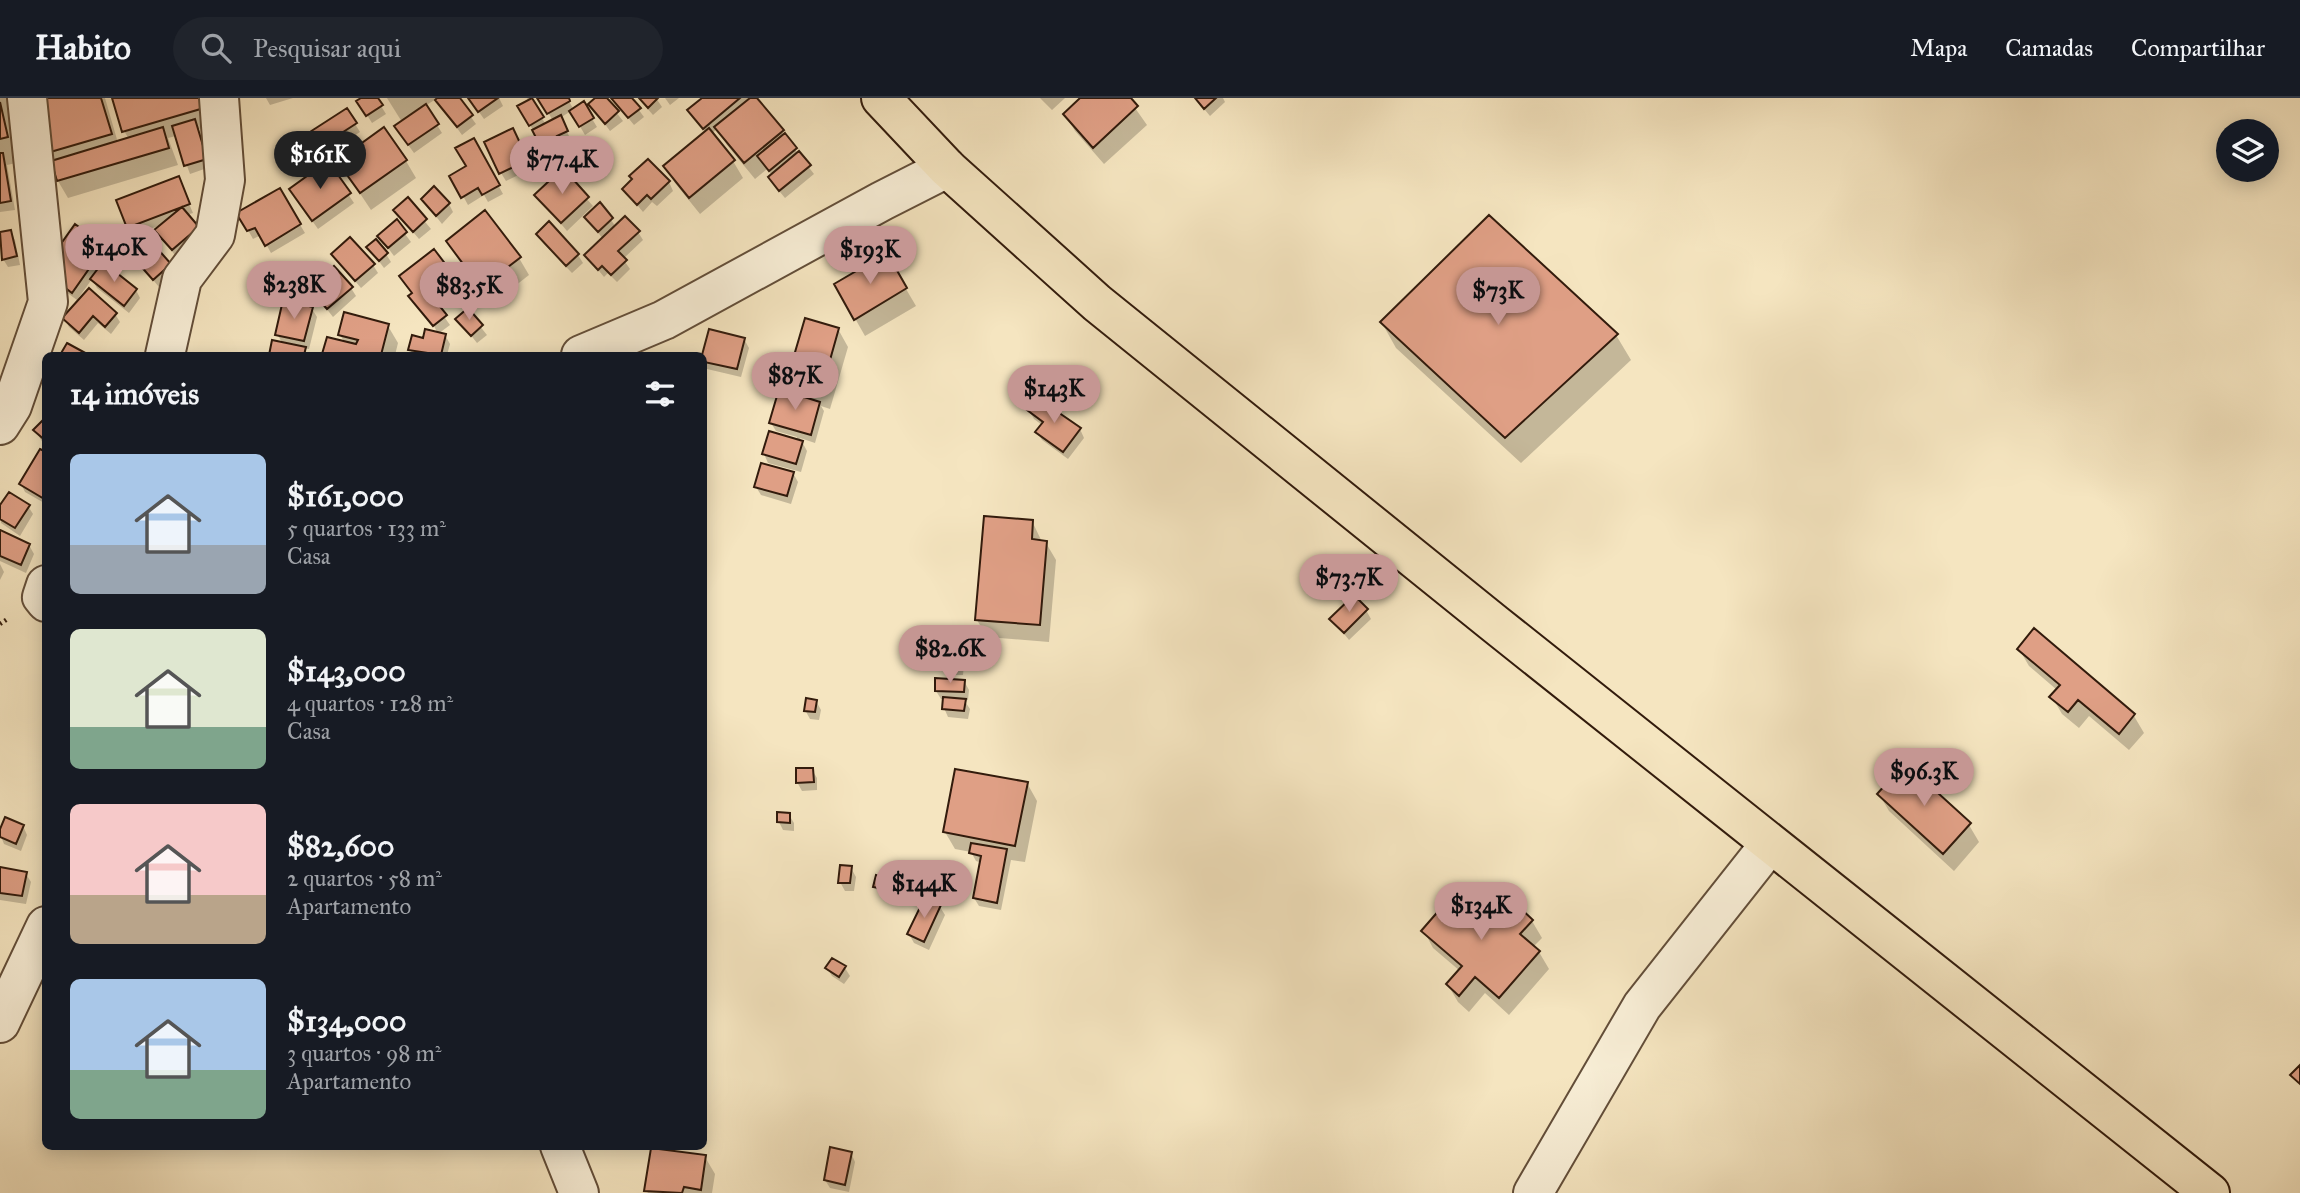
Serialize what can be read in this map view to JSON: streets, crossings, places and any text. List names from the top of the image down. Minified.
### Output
{"page":{"header":"Habito","search":"Pesquisar aqui","nav":["Mapa","Camadas","Compartilhar"],"price":["$161K","$77.4K","$140K","$193K","$238K","$83.5K","$73K","$87K","$143K","$73.7K","$82.6K","$96.3K","$144K","$134K"],"heading":"14 imóveis","list":[{"name":"$161,000","note":"5 quartos · 133 m² · Casa"},{"name":"$143,000","note":"4 quartos · 128 m² · Casa"},{"name":"$82,600","note":"2 quartos · 58 m² · Apartamento"},{"name":"$134,000","note":"3 quartos · 98 m² · Apartamento"}]}}
